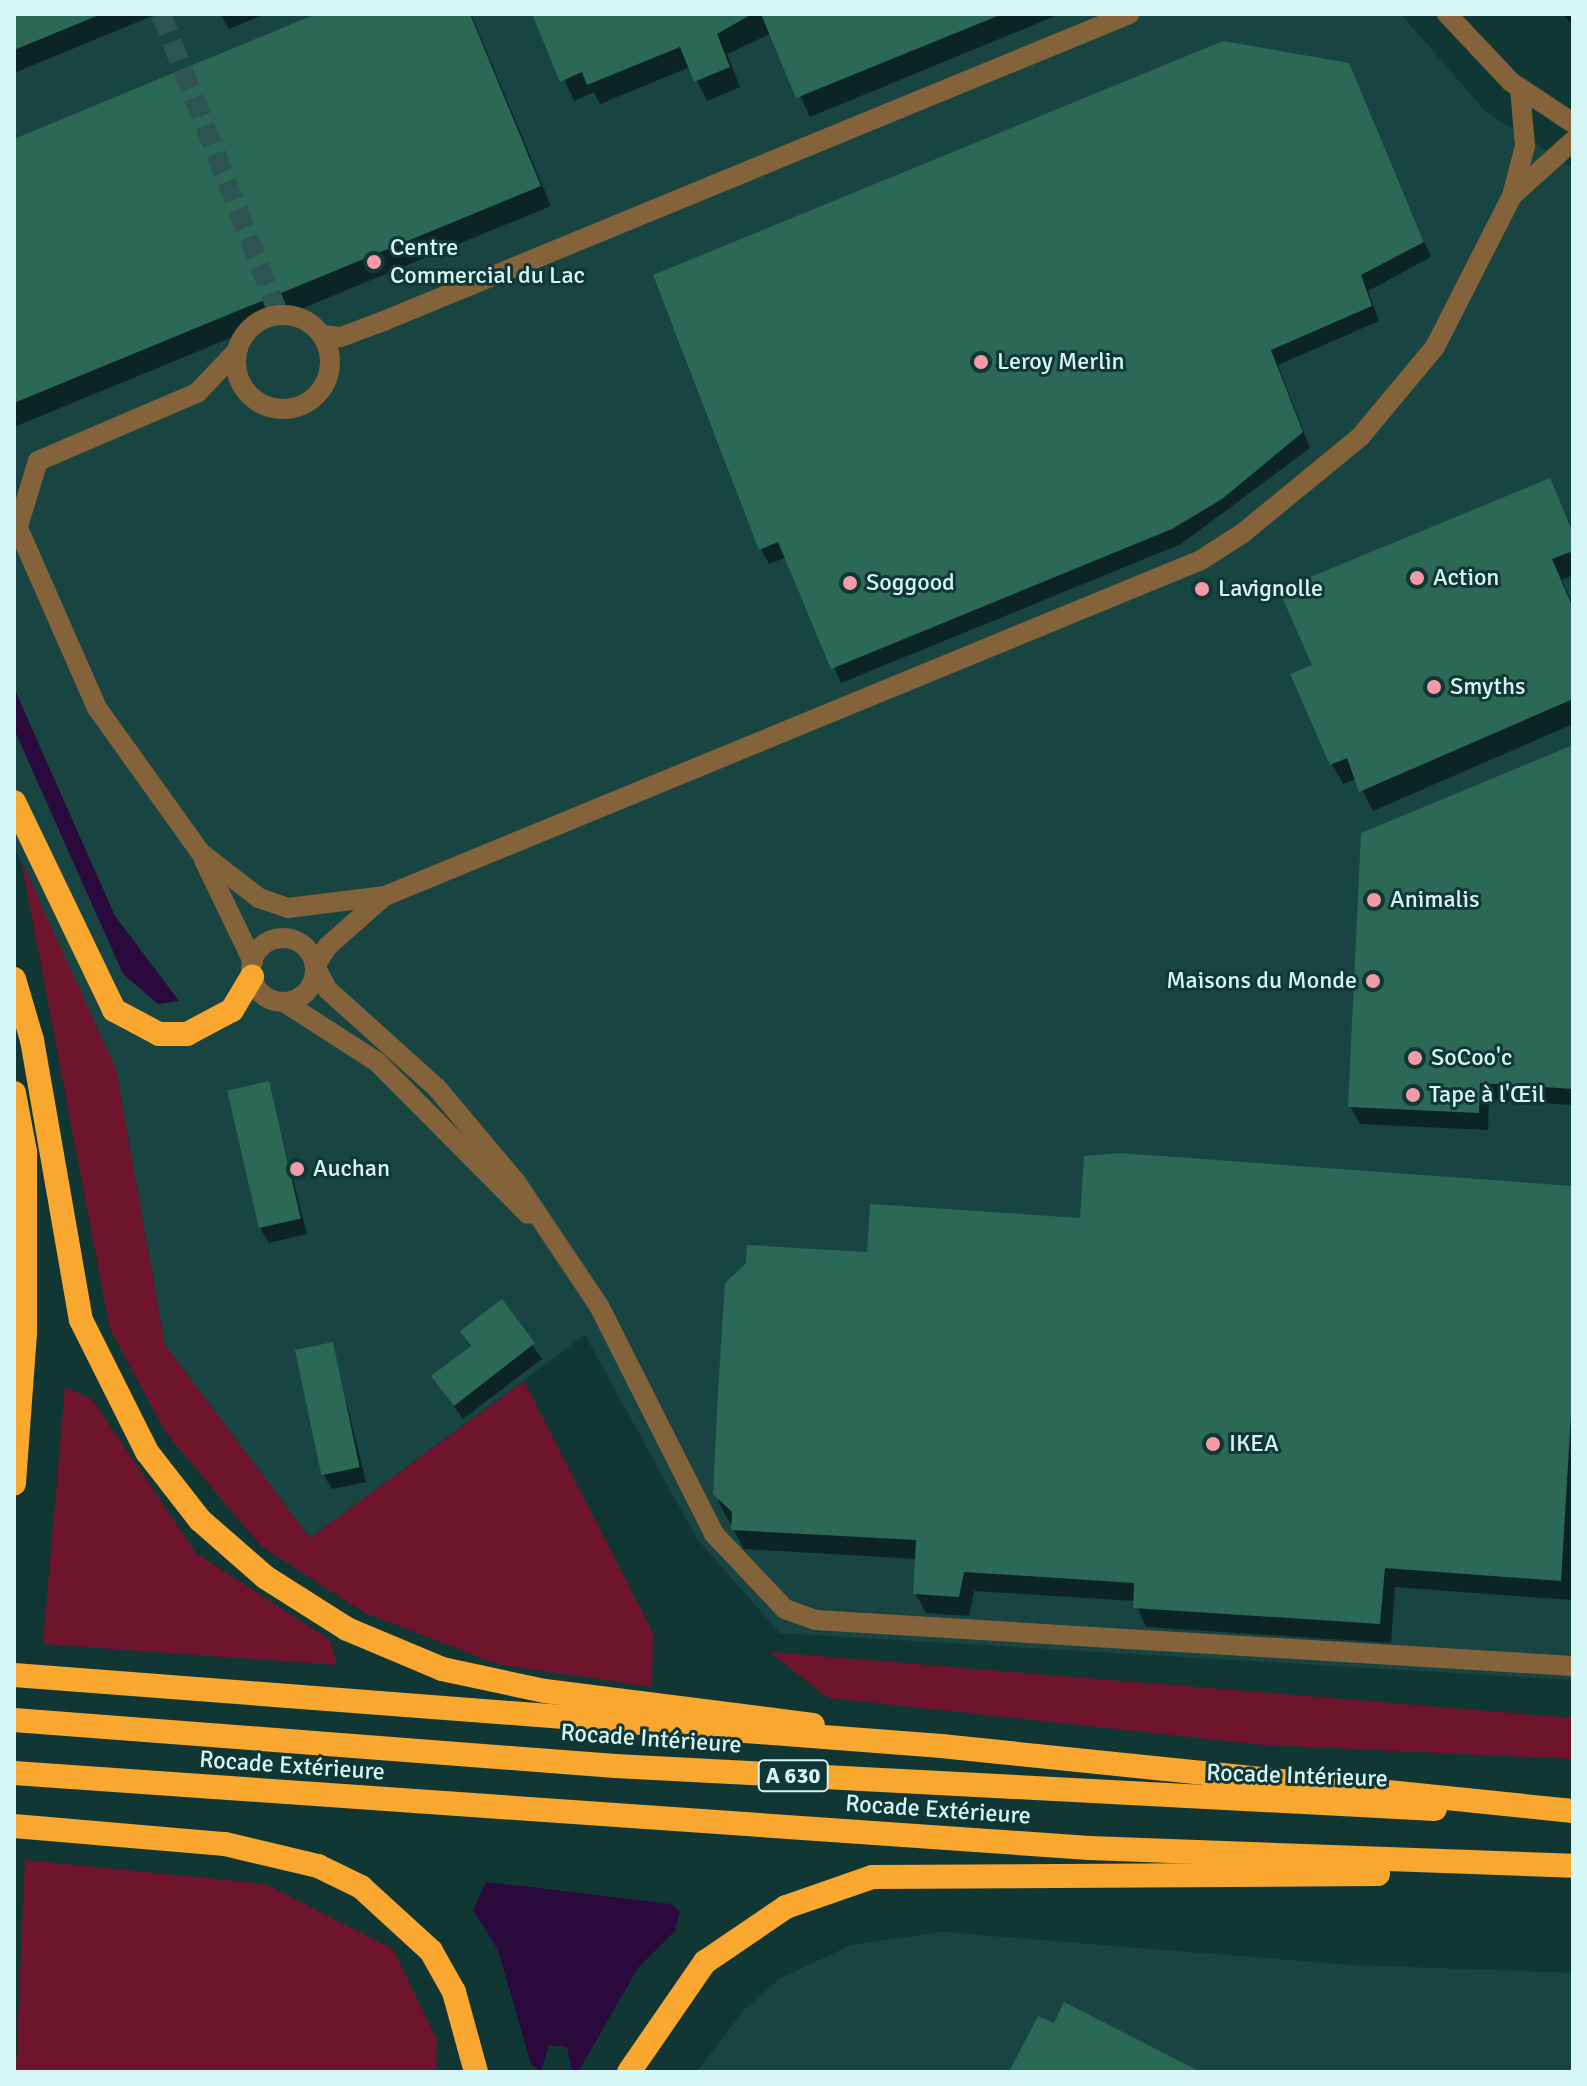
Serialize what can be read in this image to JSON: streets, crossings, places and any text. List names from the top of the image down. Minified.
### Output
{"streets":{"highway":["Rocade Intérieure","Rocade Extérieure","A 630"]},"places":["Centre Commercial du Lac","Leroy Merlin","Action","Soggood","Lavignolle","Smyths","Animalis","Maisons du Monde","SoCoo'c","Tape à l'Œil","Auchan","IKEA"]}
